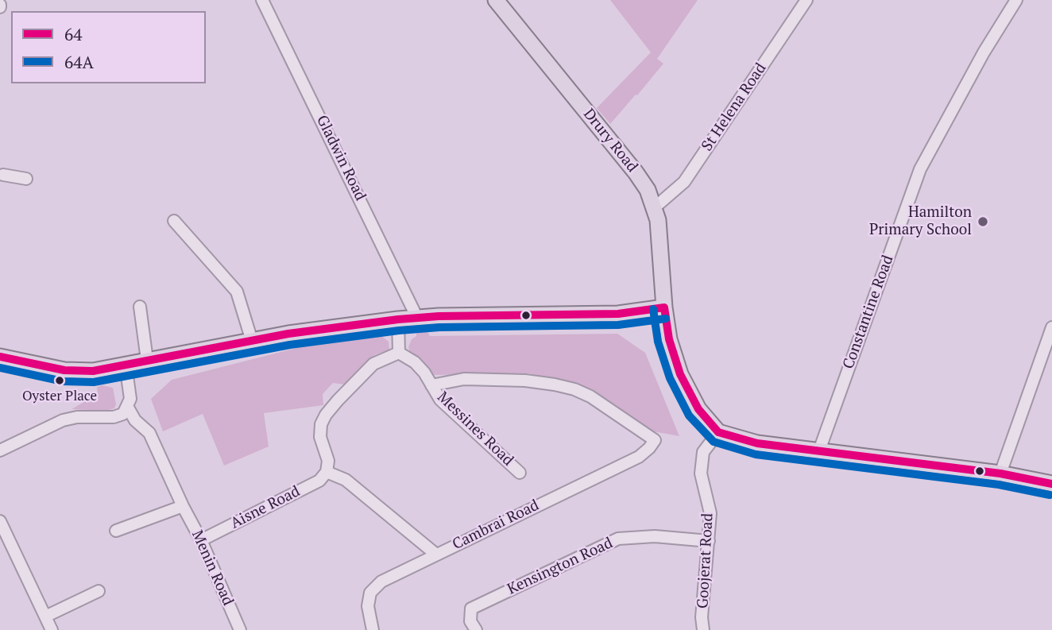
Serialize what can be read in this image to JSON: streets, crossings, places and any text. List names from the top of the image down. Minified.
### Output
{"streets":{"main road":["Drury Road"],"street":["St Helena Road","Gladwin Road","Constantine Road","Messines Road","Aisne Road","Cambrai Road","Goojerat Road","Kensington Road","Menin Road"]},"crossings":[["St Helena Road","Drury Road"],["Drury Road","Goojerat Road"],["Messines Road","Cambrai Road"],["Aisne Road","Menin Road"],["Goojerat Road","Kensington Road"]],"places":["Hamilton Primary School","Oyster Place"],"lines":["transit line 64","transit line 64A"],"legend":["64","64A"]}
